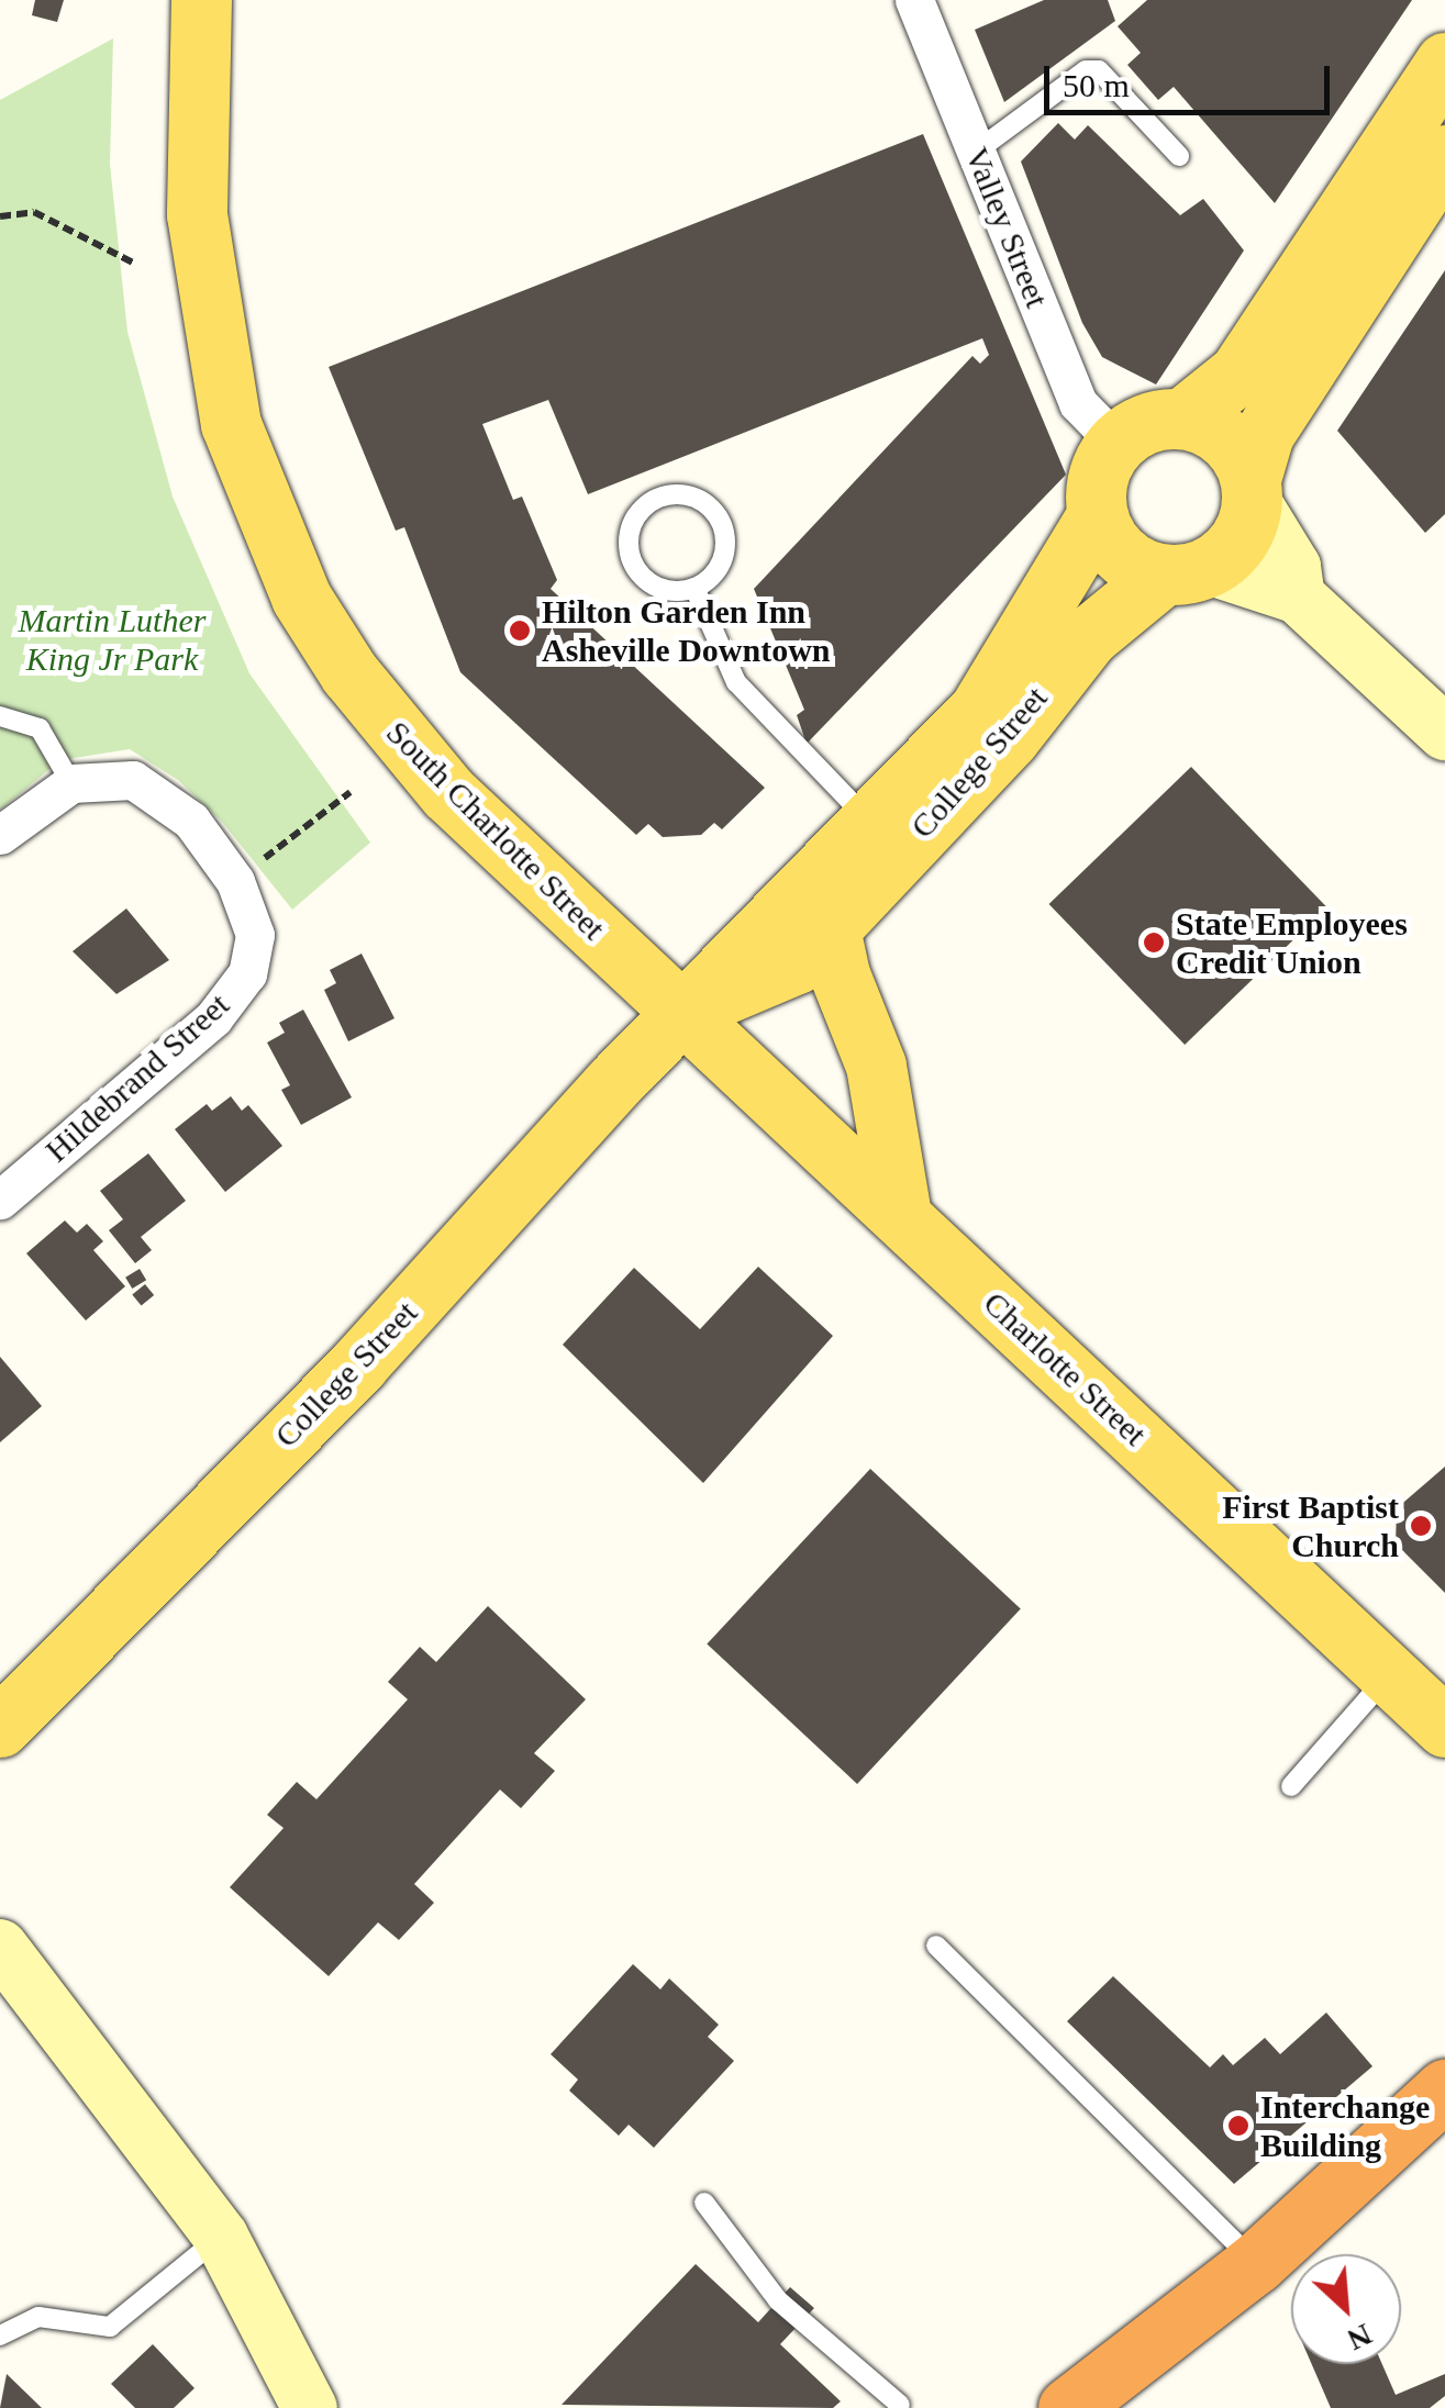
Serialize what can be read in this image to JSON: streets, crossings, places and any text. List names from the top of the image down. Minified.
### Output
{"streets":{"main road":["College Street","South Charlotte Street","Charlotte Street"],"street":["Valley Street","Hildebrand Street"]},"crossings":[["Valley Street","College Street"],["College Street","South Charlotte Street"],["College Street","Charlotte Street"],["South Charlotte Street","Charlotte Street"]],"parks":["Martin Luther King Jr Park"],"places":["Hilton Garden Inn Asheville Downtown","State Employees Credit Union","First Baptist Church","Interchange Building"],"scale_bar":"50 m","north":"bottom right"}
